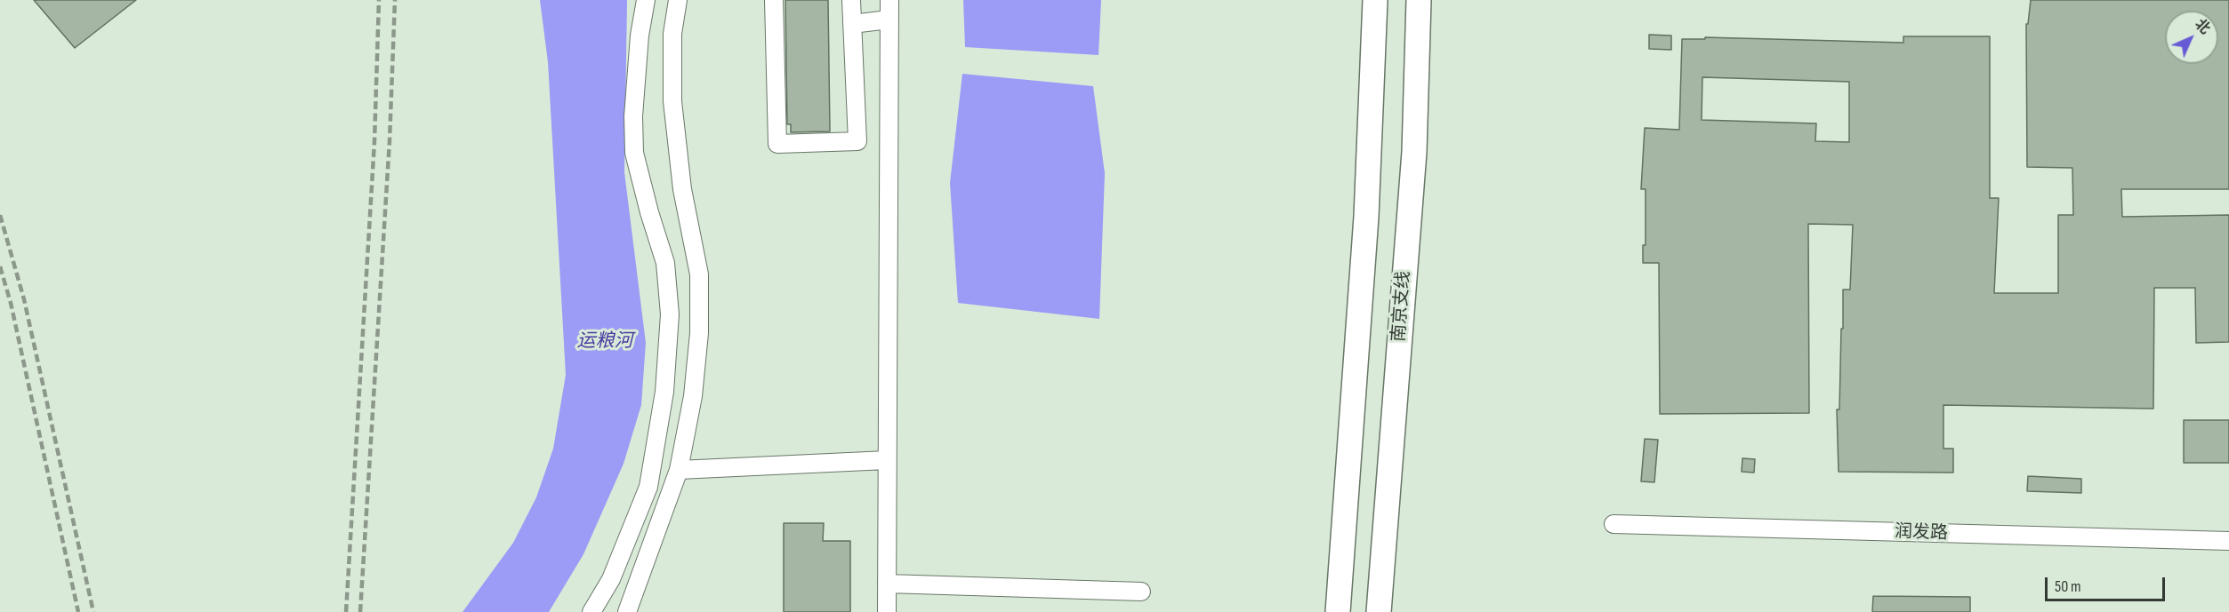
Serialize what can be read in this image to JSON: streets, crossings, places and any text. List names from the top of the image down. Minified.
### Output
{"streets":{"highway":["南京支线"],"street":["润发路"]},"water":["运粮河"],"scale_bar":"50 m","north":"top right"}
